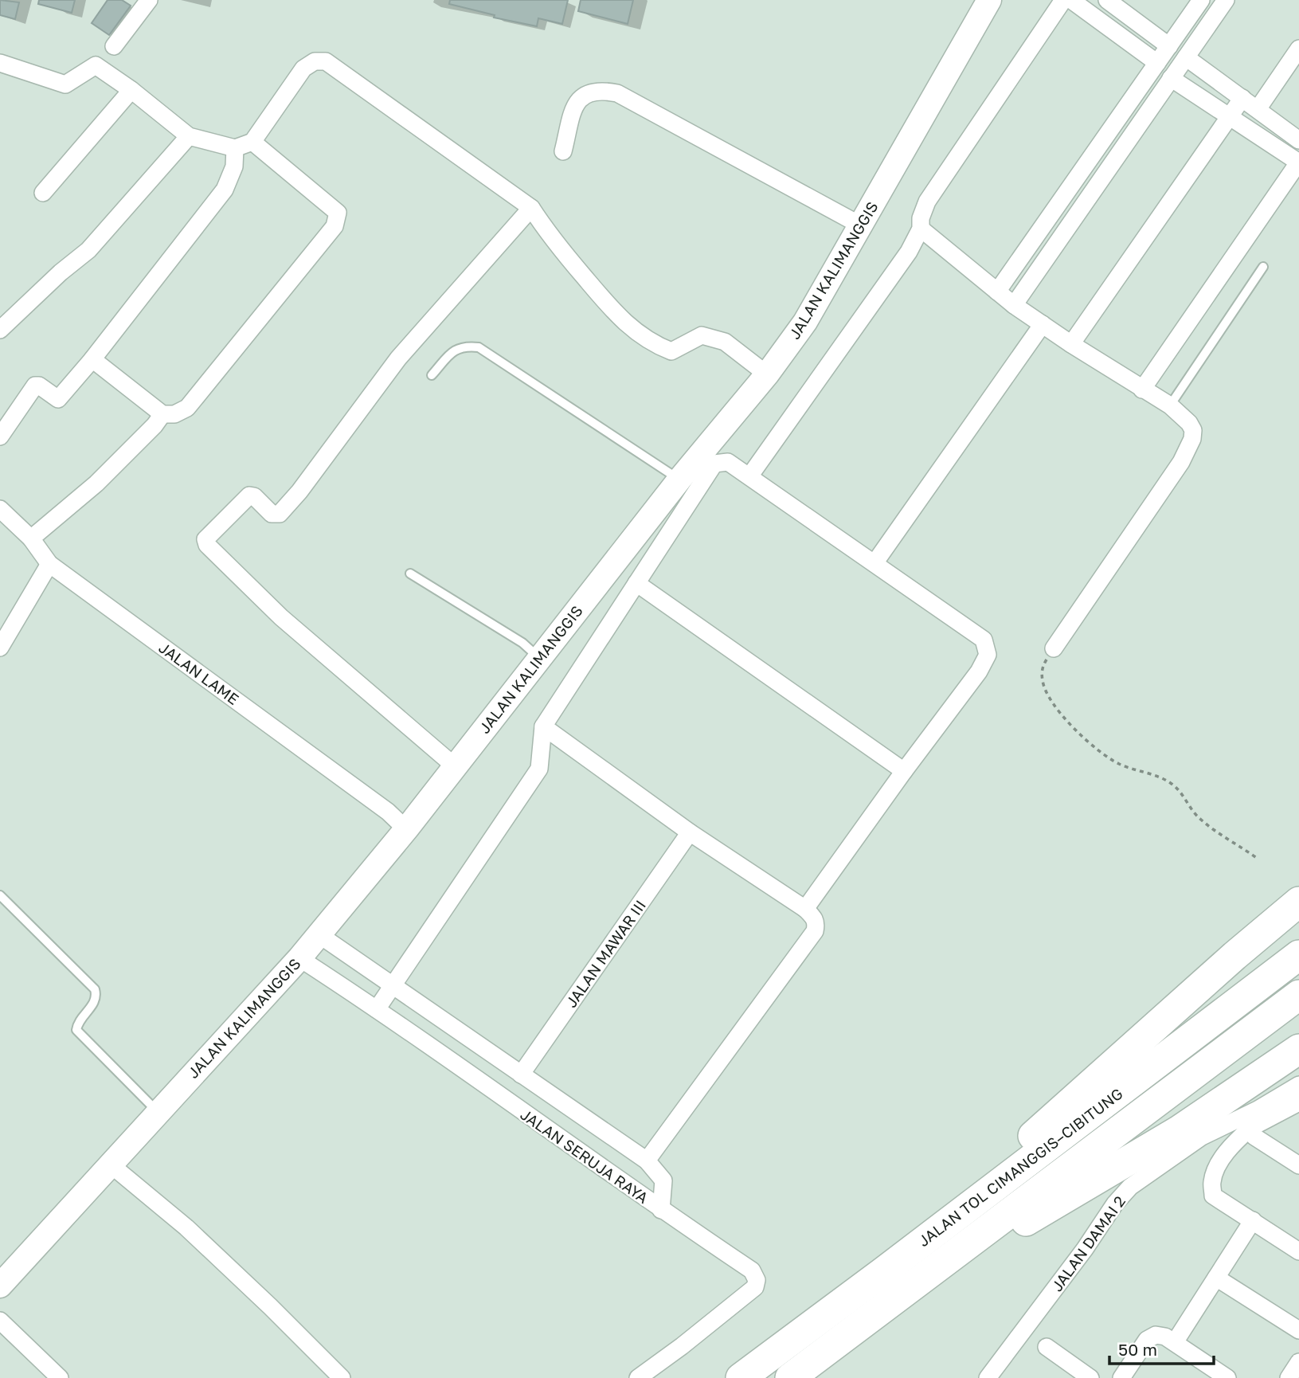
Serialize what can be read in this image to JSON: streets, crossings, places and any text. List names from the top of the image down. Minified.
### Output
{"streets":{"highway":["JALAN TOL CIMANGGIS–CIBITUNG"],"main road":["JALAN KALIMANGGIS"],"street":["JALAN LAME","JALAN MAWAR III","JALAN SERUJA RAYA","JALAN DAMAI 2"]},"crossings":[["JALAN KALIMANGGIS","JALAN LAME"],["JALAN KALIMANGGIS","JALAN SERUJA RAYA"],["JALAN MAWAR III","JALAN SERUJA RAYA"]],"scale_bar":"50 m"}
